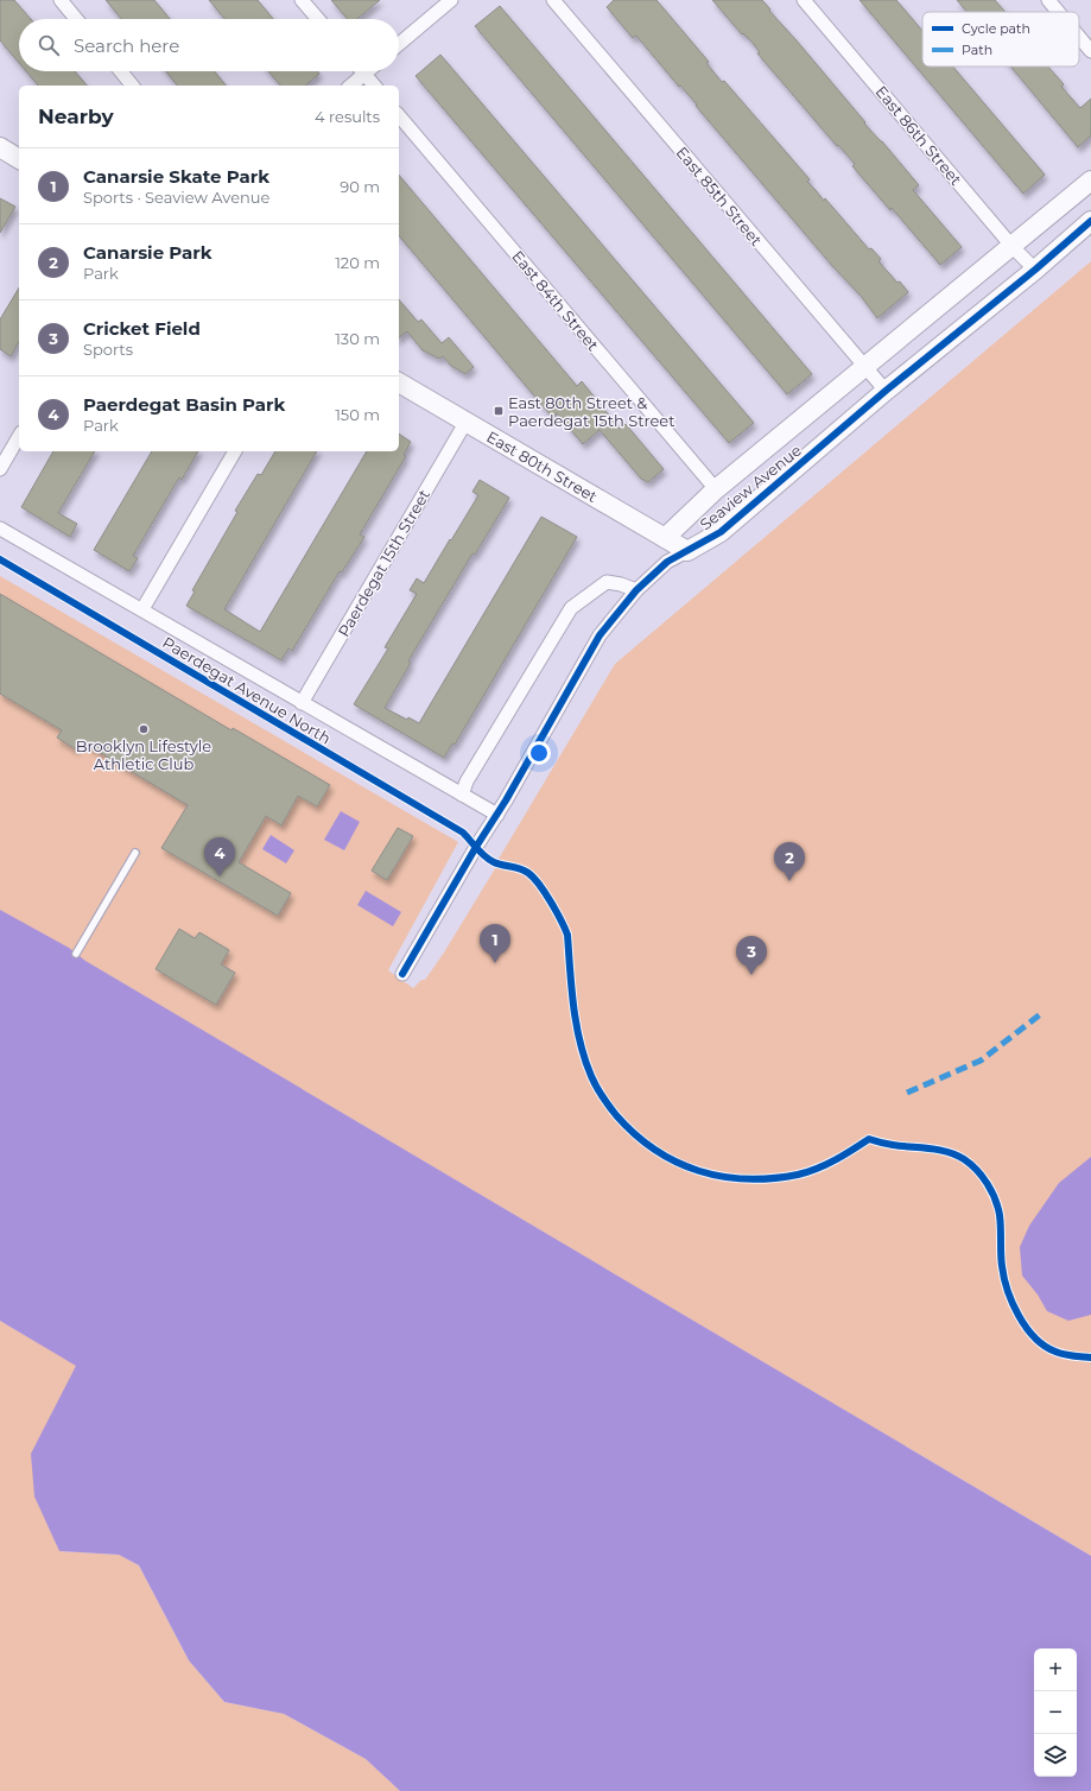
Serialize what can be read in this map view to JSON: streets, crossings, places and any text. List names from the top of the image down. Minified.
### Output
{"streets":{"street":["East 86th Street","East 85th Street","East 84th Street","East 80th Street","Seaview Avenue","Paerdegat 15th Street","Paerdegat Avenue North"]},"crossings":[["East 86th Street","Seaview Avenue"],["East 85th Street","Seaview Avenue"],["East 84th Street","Seaview Avenue"],["East 80th Street","Seaview Avenue"],["East 80th Street","Paerdegat 15th Street"],["Seaview Avenue","Paerdegat Avenue North"],["Paerdegat 15th Street","Paerdegat Avenue North"]],"places":{"transit":["East 80th Street & Paerdegat 15th Street"],"other":["Brooklyn Lifestyle Athletic Club"]},"legend":["Cycle path","Path"],"page":{"search":"Search here","heading":["Nearby","4 results"],"list":[{"mark":"1","name":"Canarsie Skate Park","note":"Sports · Seaview Avenue","value":"90 m"},{"mark":"2","name":"Canarsie Park","note":"Park","value":"120 m"},{"mark":"3","name":"Cricket Field","note":"Sports","value":"130 m"},{"mark":"4","name":"Paerdegat Basin Park","note":"Park","value":"150 m"}],"pins":["4","2","1","3"],"map_buttons":["+","−"]}}
